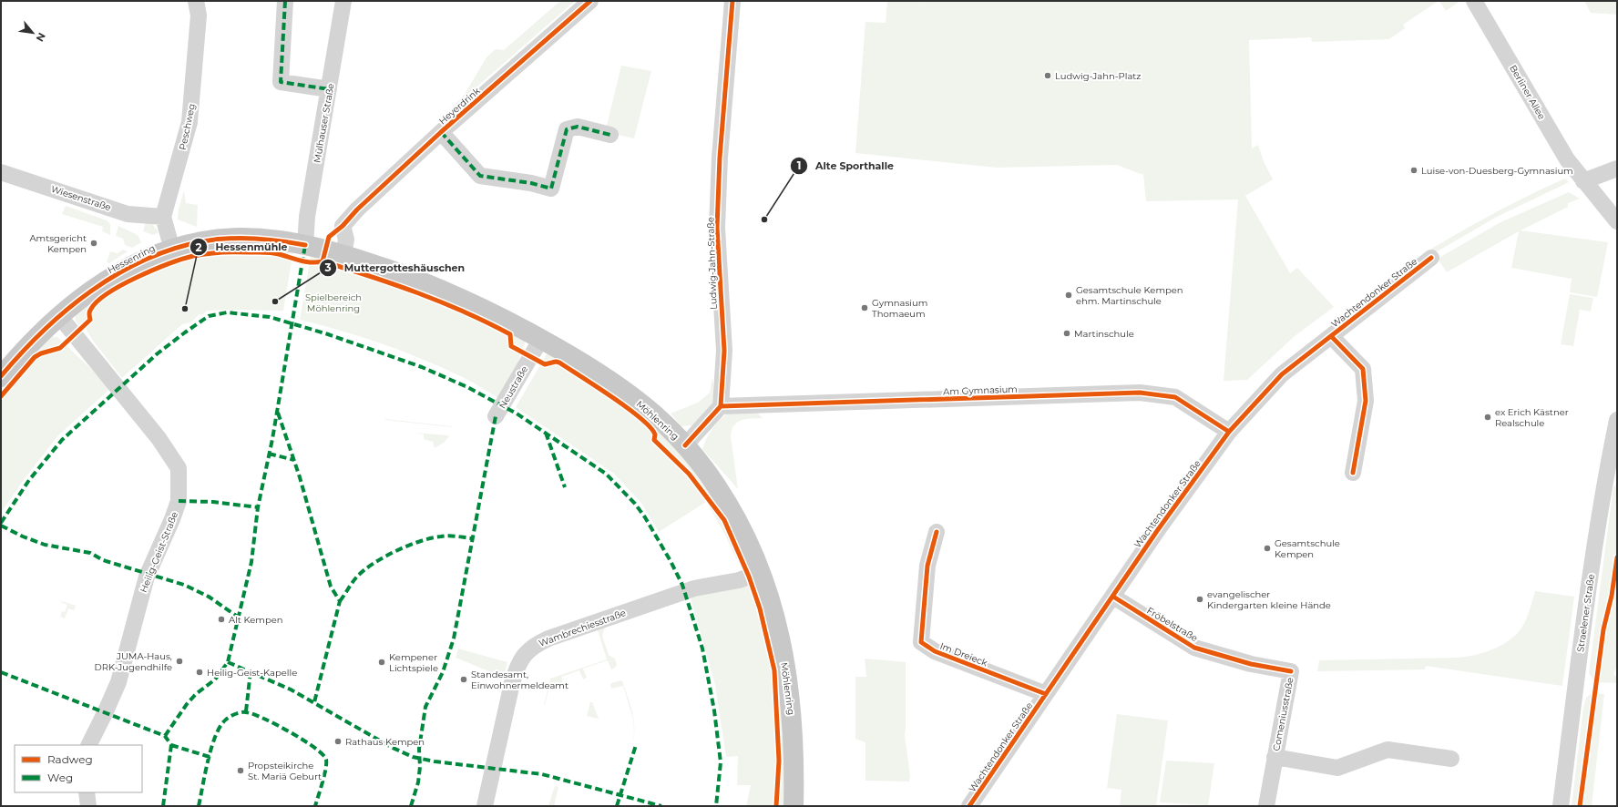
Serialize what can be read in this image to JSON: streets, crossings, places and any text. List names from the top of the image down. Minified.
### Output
{"streets":{"main road":["Hessenring","Möhlenring"],"street":["Berliner Allee","Heyerdrink","Mülhauser Straße","Peschweg","Wiesenstraße","Ludwig-Jahn-Straße","Wachtendonker Straße","Neustraße","Am Gymnasium","Heilig-Geist-Straße","Straelener Straße","Fröbelstraße","Wambrechiesstraße","Im Dreieck","Comeniusstraße"]},"crossings":[["Heyerdrink","Hessenring"],["Heyerdrink","Möhlenring"],["Mülhauser Straße","Hessenring"],["Peschweg","Wiesenstraße"],["Peschweg","Hessenring"],["Hessenring","Möhlenring"],["Hessenring","Heilig-Geist-Straße"],["Ludwig-Jahn-Straße","Am Gymnasium"],["Wachtendonker Straße","Am Gymnasium"],["Wachtendonker Straße","Fröbelstraße"],["Wachtendonker Straße","Im Dreieck"],["Neustraße","Möhlenring"],["Möhlenring","Wambrechiesstraße"],["Fröbelstraße","Comeniusstraße"]],"parks":["Spielbereich Möhlenring"],"places":["Ludwig-Jahn-Platz","Luise-von-Duesberg-Gymnasium","Alte Sporthalle","Amtsgericht Kempen","Gesamtschule Kempen ehm. Martinschule","Muttergotteshäuschen","Gymnasium Thomaeum","Hessenmühle","Martinschule","ex Erich Kästner Realschule","Gesamtschule Kempen","evangelischer Kindergarten kleine Hände","Alt Kempen","JUMA-Haus, DRK-Jugendhilfe","Kempener Lichtspiele","Heilig-Geist-Kapelle","Standesamt, Einwohnermeldeamt","Rathaus Kempen","Propsteikirche St. Mariä Geburt"],"legend":["Radweg","Weg"],"north":"bottom right"}
